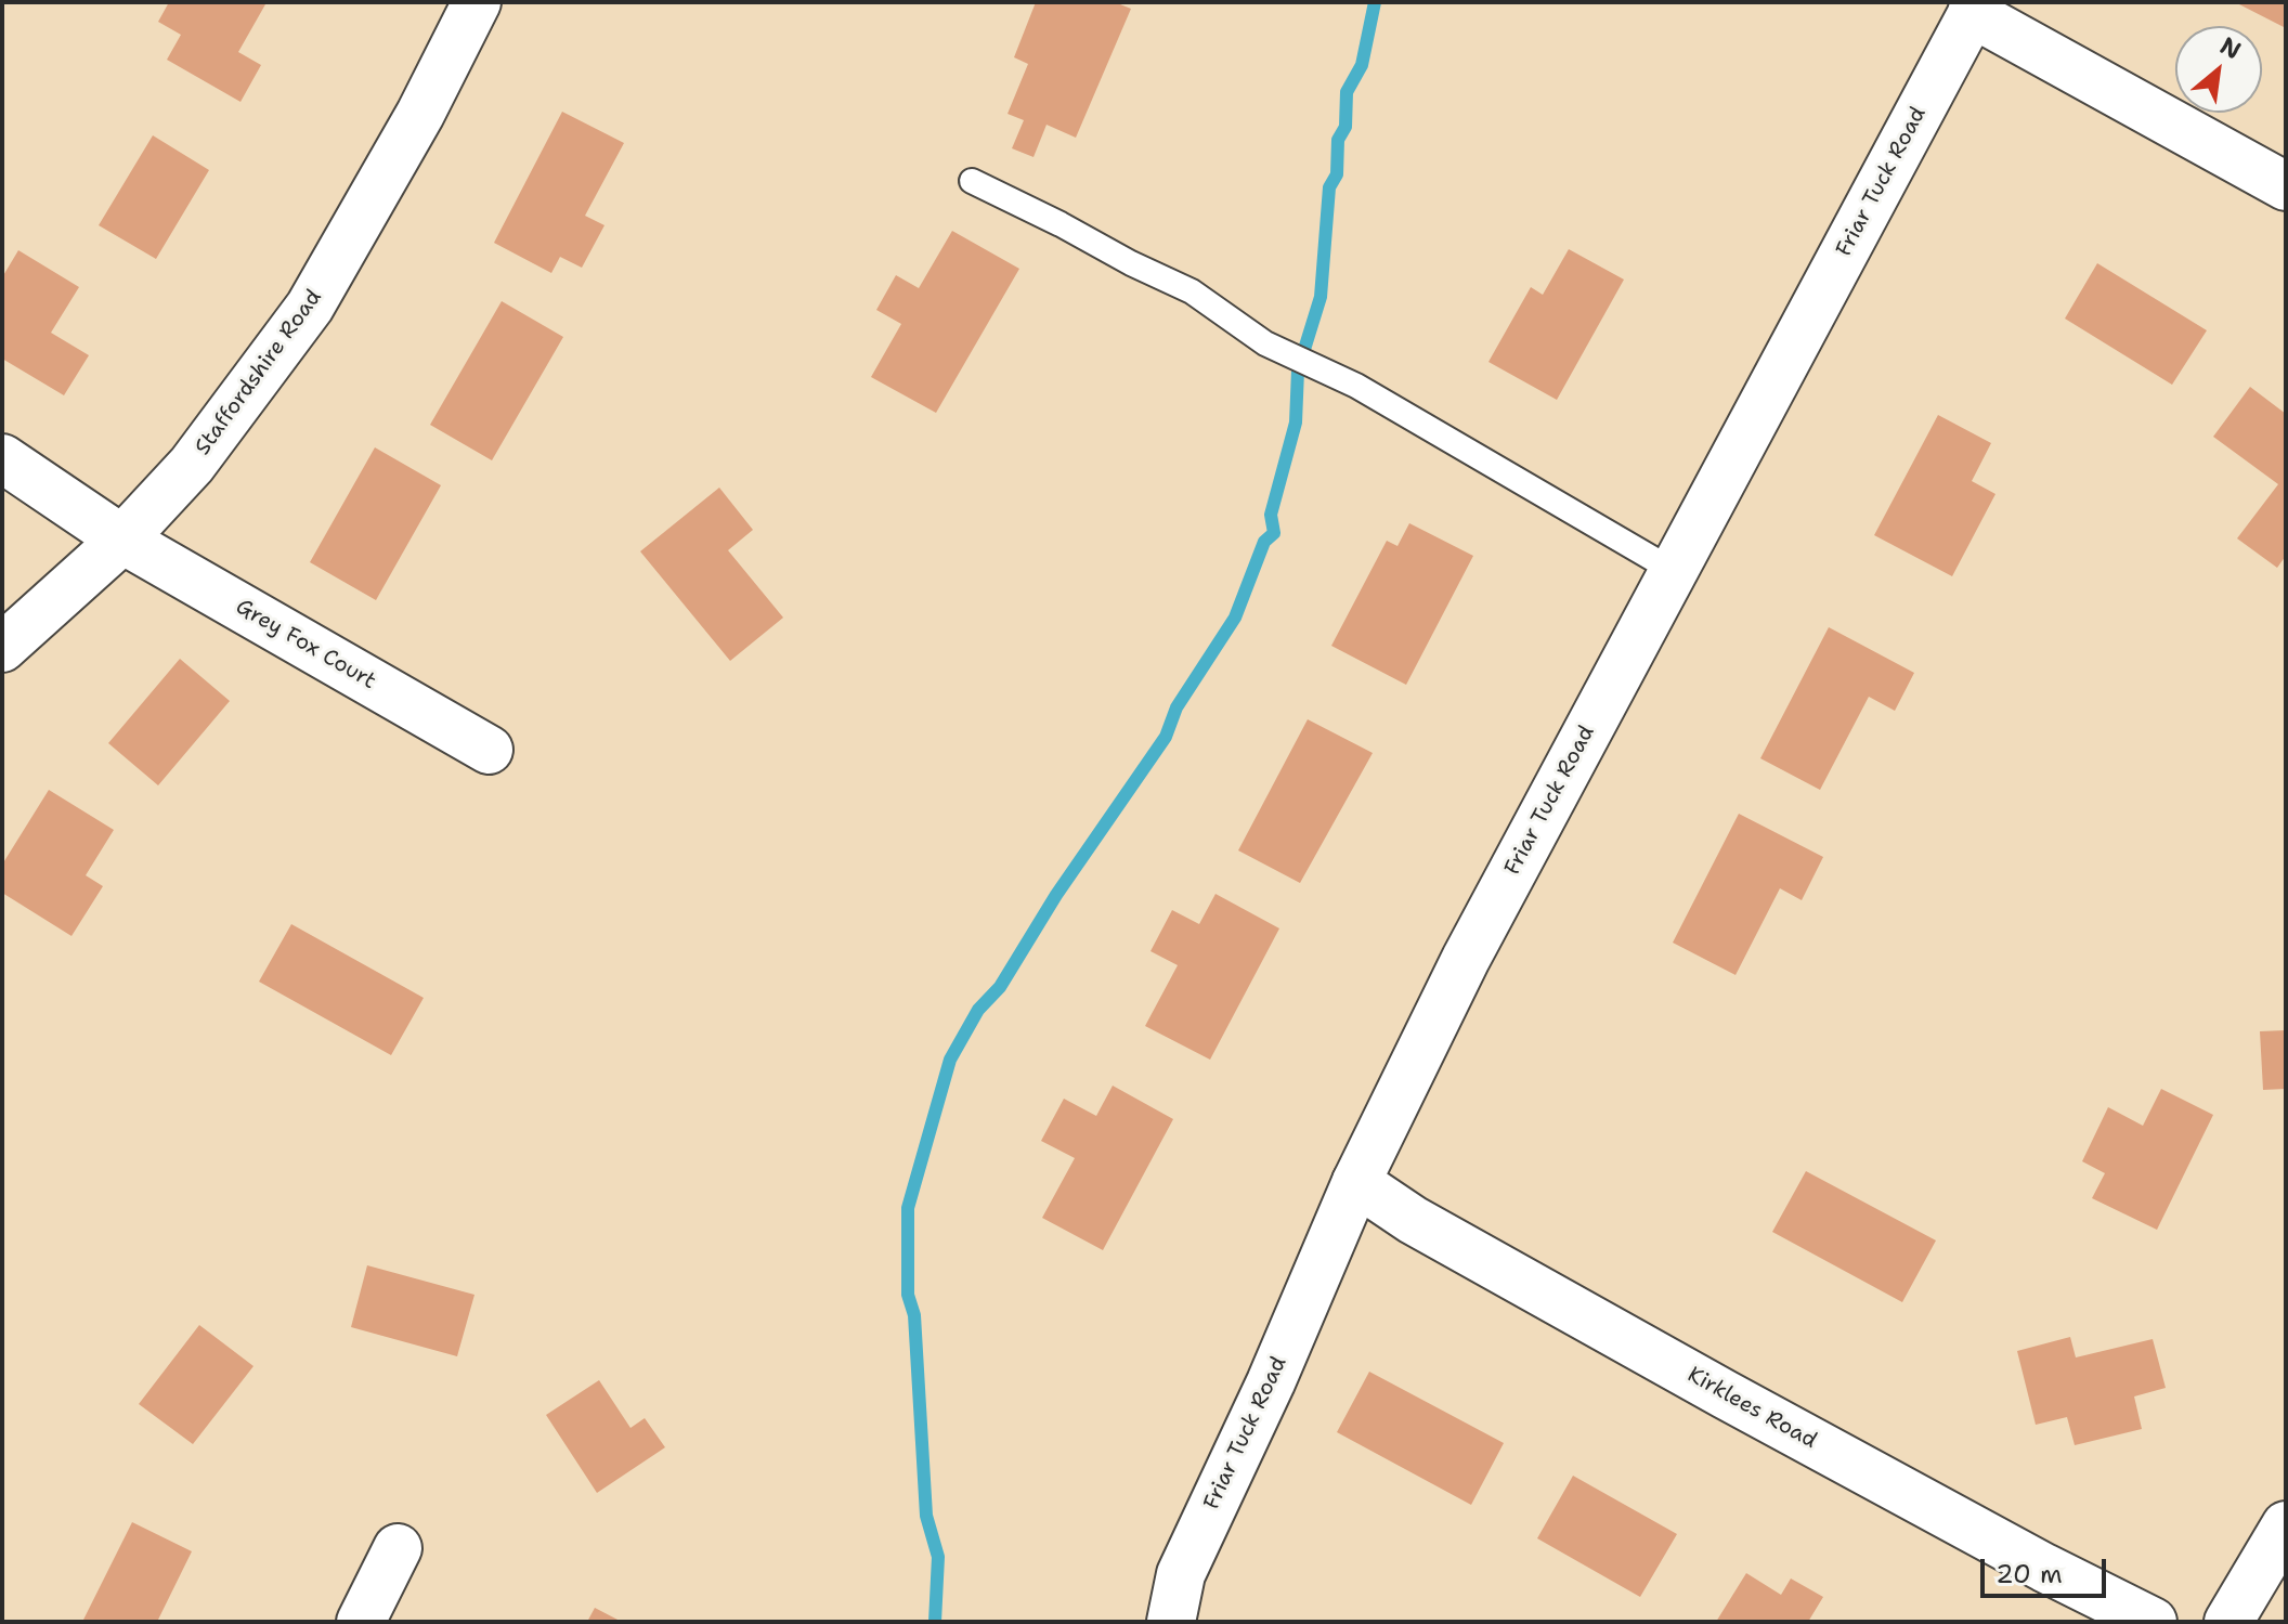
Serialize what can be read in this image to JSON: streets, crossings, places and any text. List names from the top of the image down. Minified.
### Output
{"streets":{"street":["Friar Tuck Road","Staffordshire Road","Grey Fox Court","Kirklees Road"]},"crossings":[["Friar Tuck Road","Kirklees Road"],["Staffordshire Road","Grey Fox Court"]],"scale_bar":"20 m","north":"top right"}
